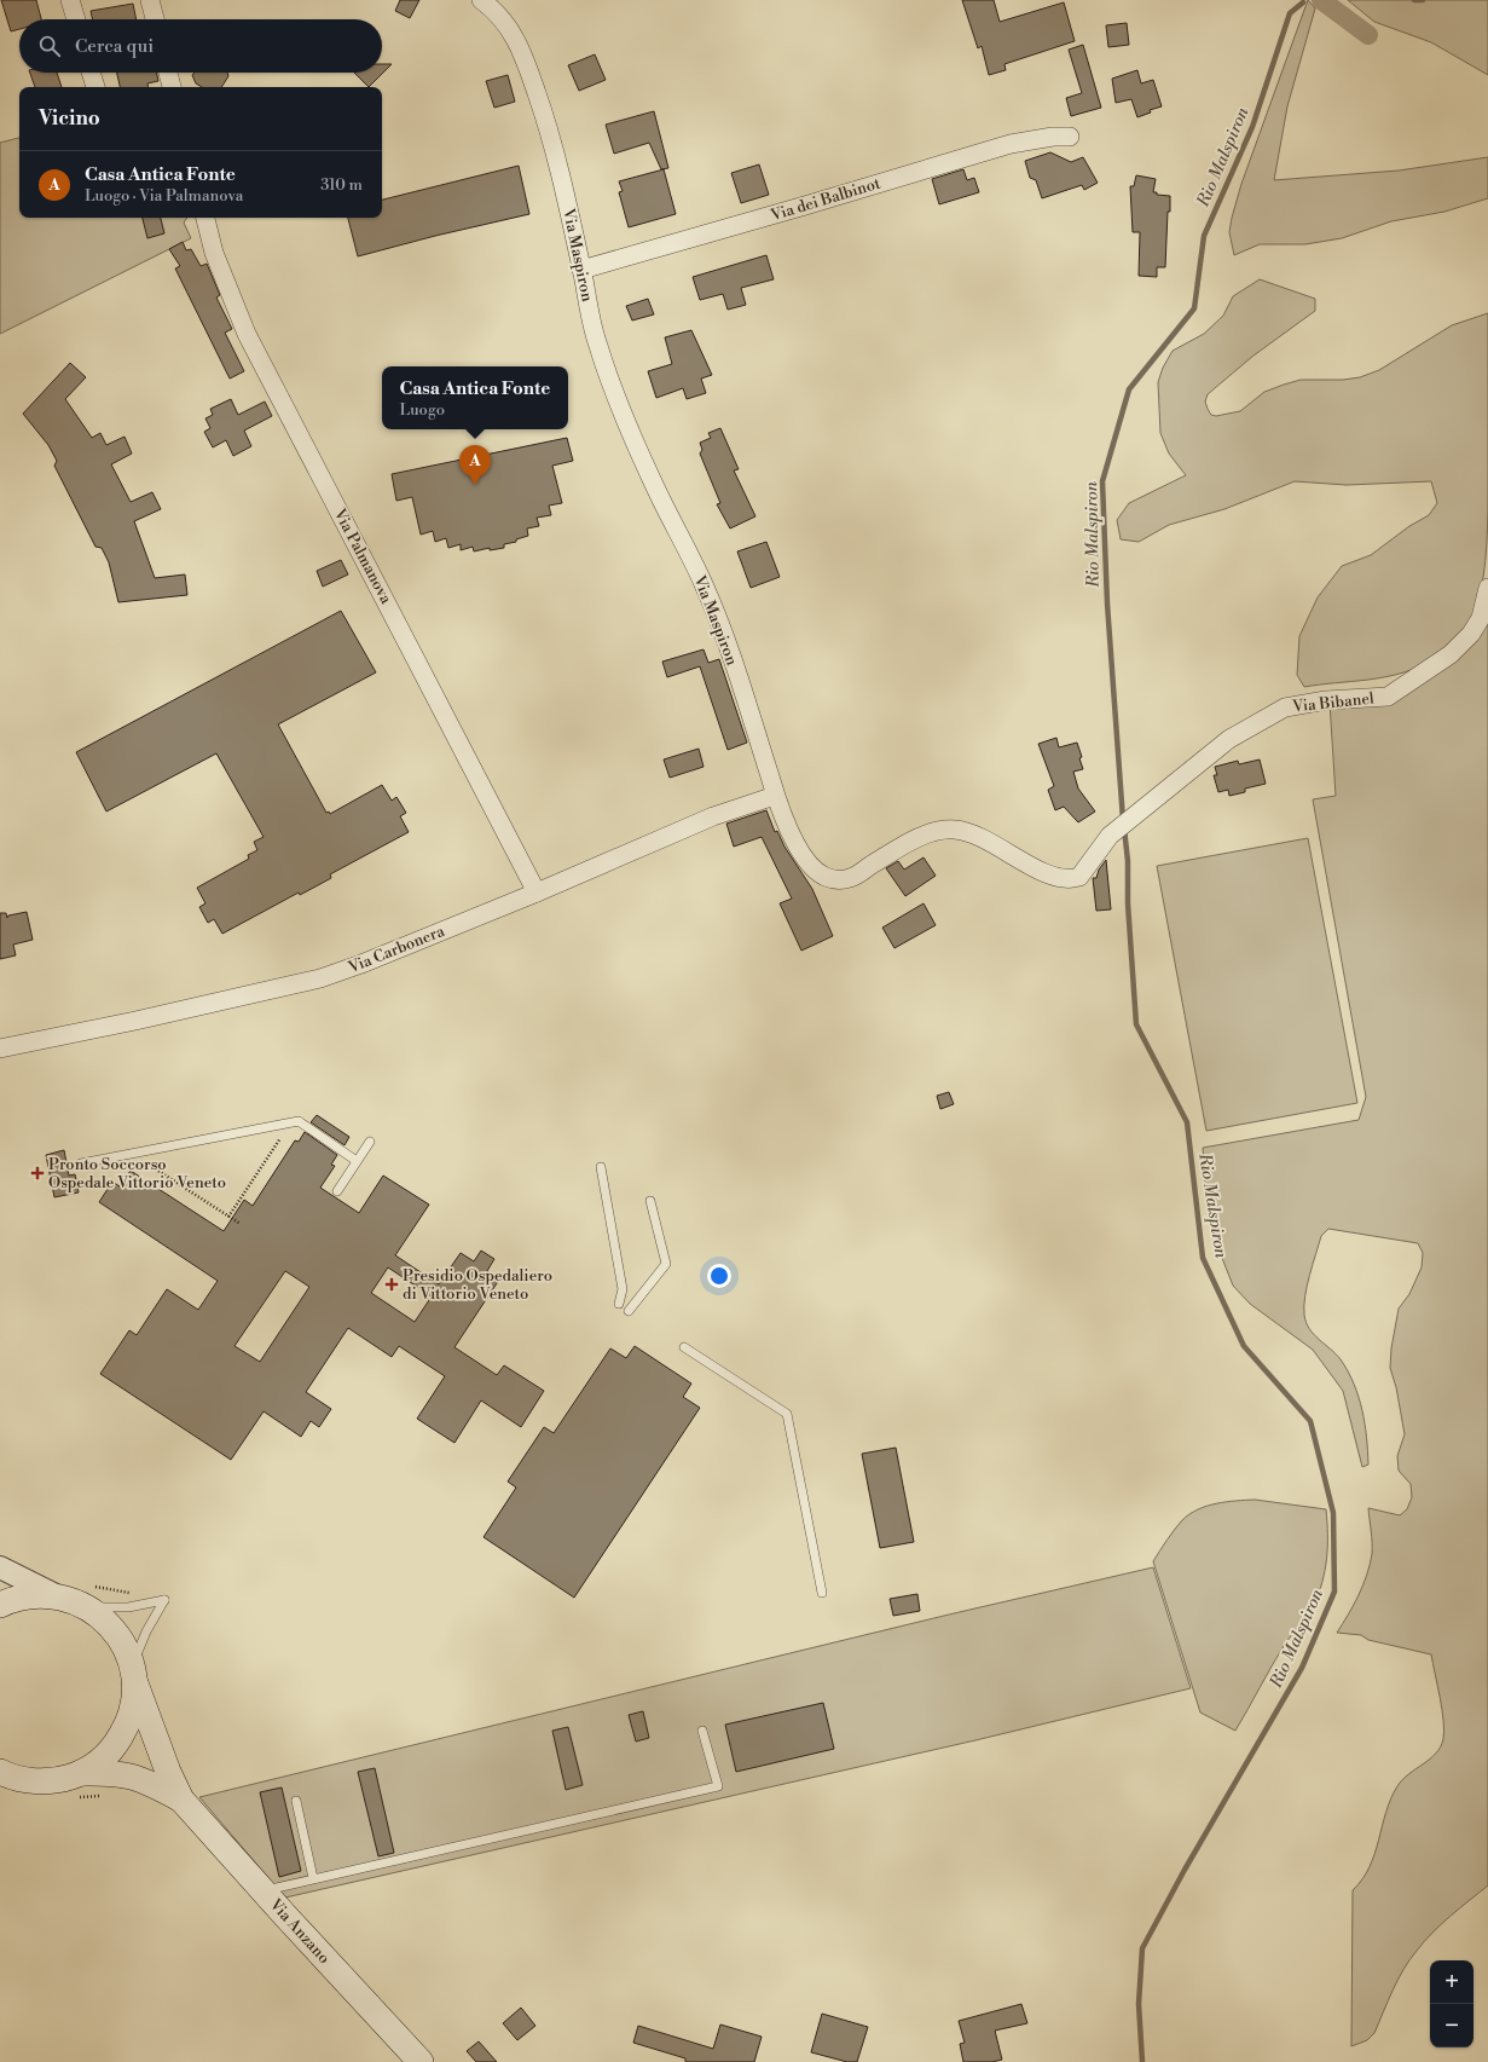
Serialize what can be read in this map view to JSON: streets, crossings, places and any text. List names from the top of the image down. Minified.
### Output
{"streets":{"main road":["Via Anzano"],"street":["Via dei Balbinot","Via Maspiron","Via Palmanova","Via Bibanel","Via Carbonera"]},"crossings":[["Via dei Balbinot","Via Maspiron"],["Via Maspiron","Via Bibanel"],["Via Maspiron","Via Carbonera"],["Via Palmanova","Via Carbonera"]],"water":["Rio Malspiron"],"places":{"health":["Pronto Soccorso Ospedale Vittorio Veneto","Presidio Ospedaliero di Vittorio Veneto"]},"page":{"search":"Cerca qui","heading":"Vicino","list":[{"mark":"A","name":"Casa Antica Fonte","note":"Luogo · Via Palmanova","value":"310 m"}],"popup":["Casa Antica Fonte","Luogo"],"pins":"A","map_buttons":["+","−"]}}
